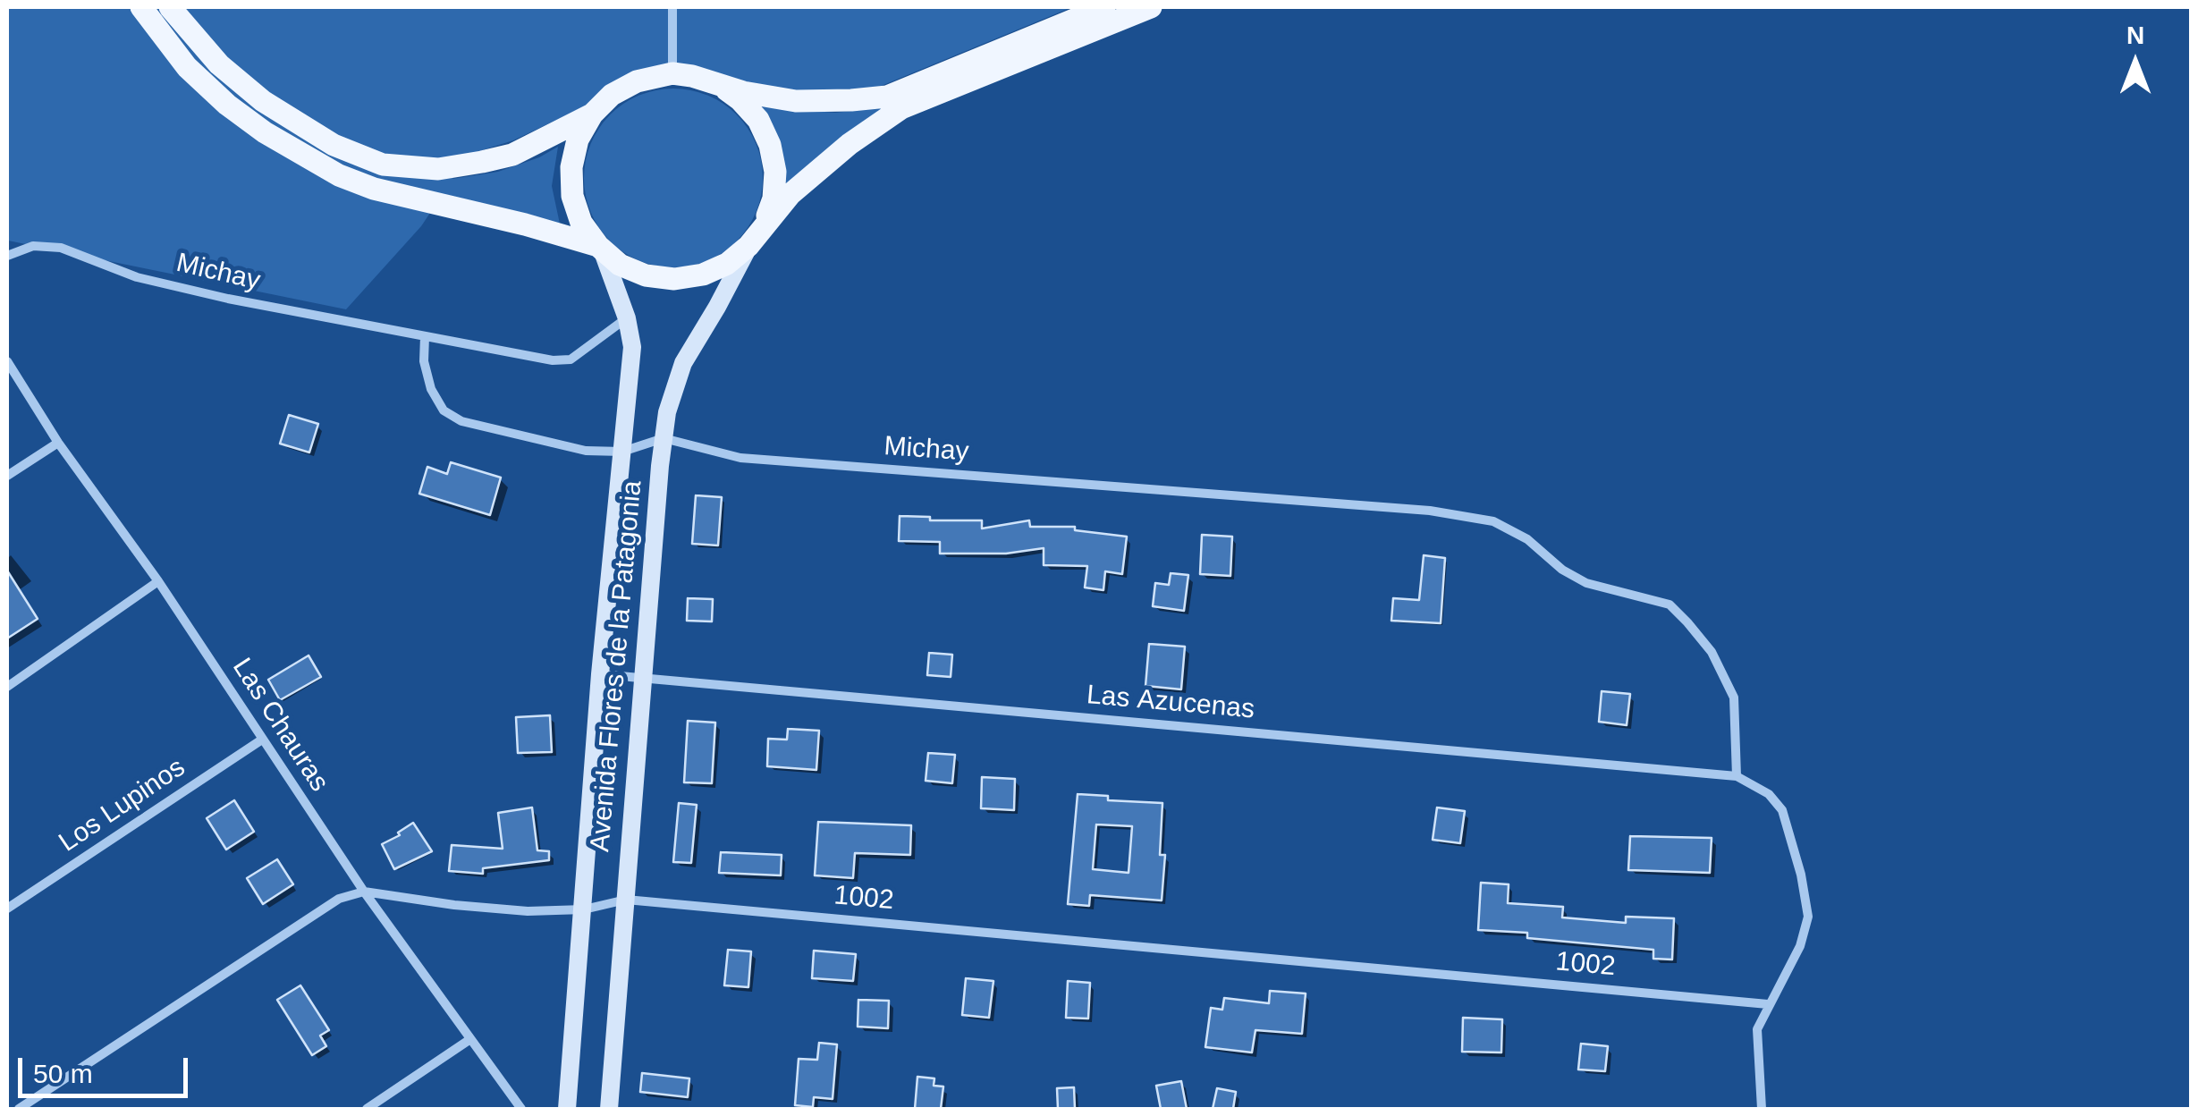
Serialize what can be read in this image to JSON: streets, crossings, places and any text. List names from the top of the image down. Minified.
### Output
{"streets":{"street":["Michay","Avenida Flores de la Patagonia","Las Azucenas","Las Chauras","Los Lupinos","1002"]},"crossings":[["Michay","Avenida Flores de la Patagonia"],["Michay","Las Azucenas"],["Avenida Flores de la Patagonia","Las Azucenas"],["Avenida Flores de la Patagonia","1002"],["Las Chauras","Los Lupinos"],["Las Chauras","1002"]],"scale_bar":"50 m","north":"top"}
